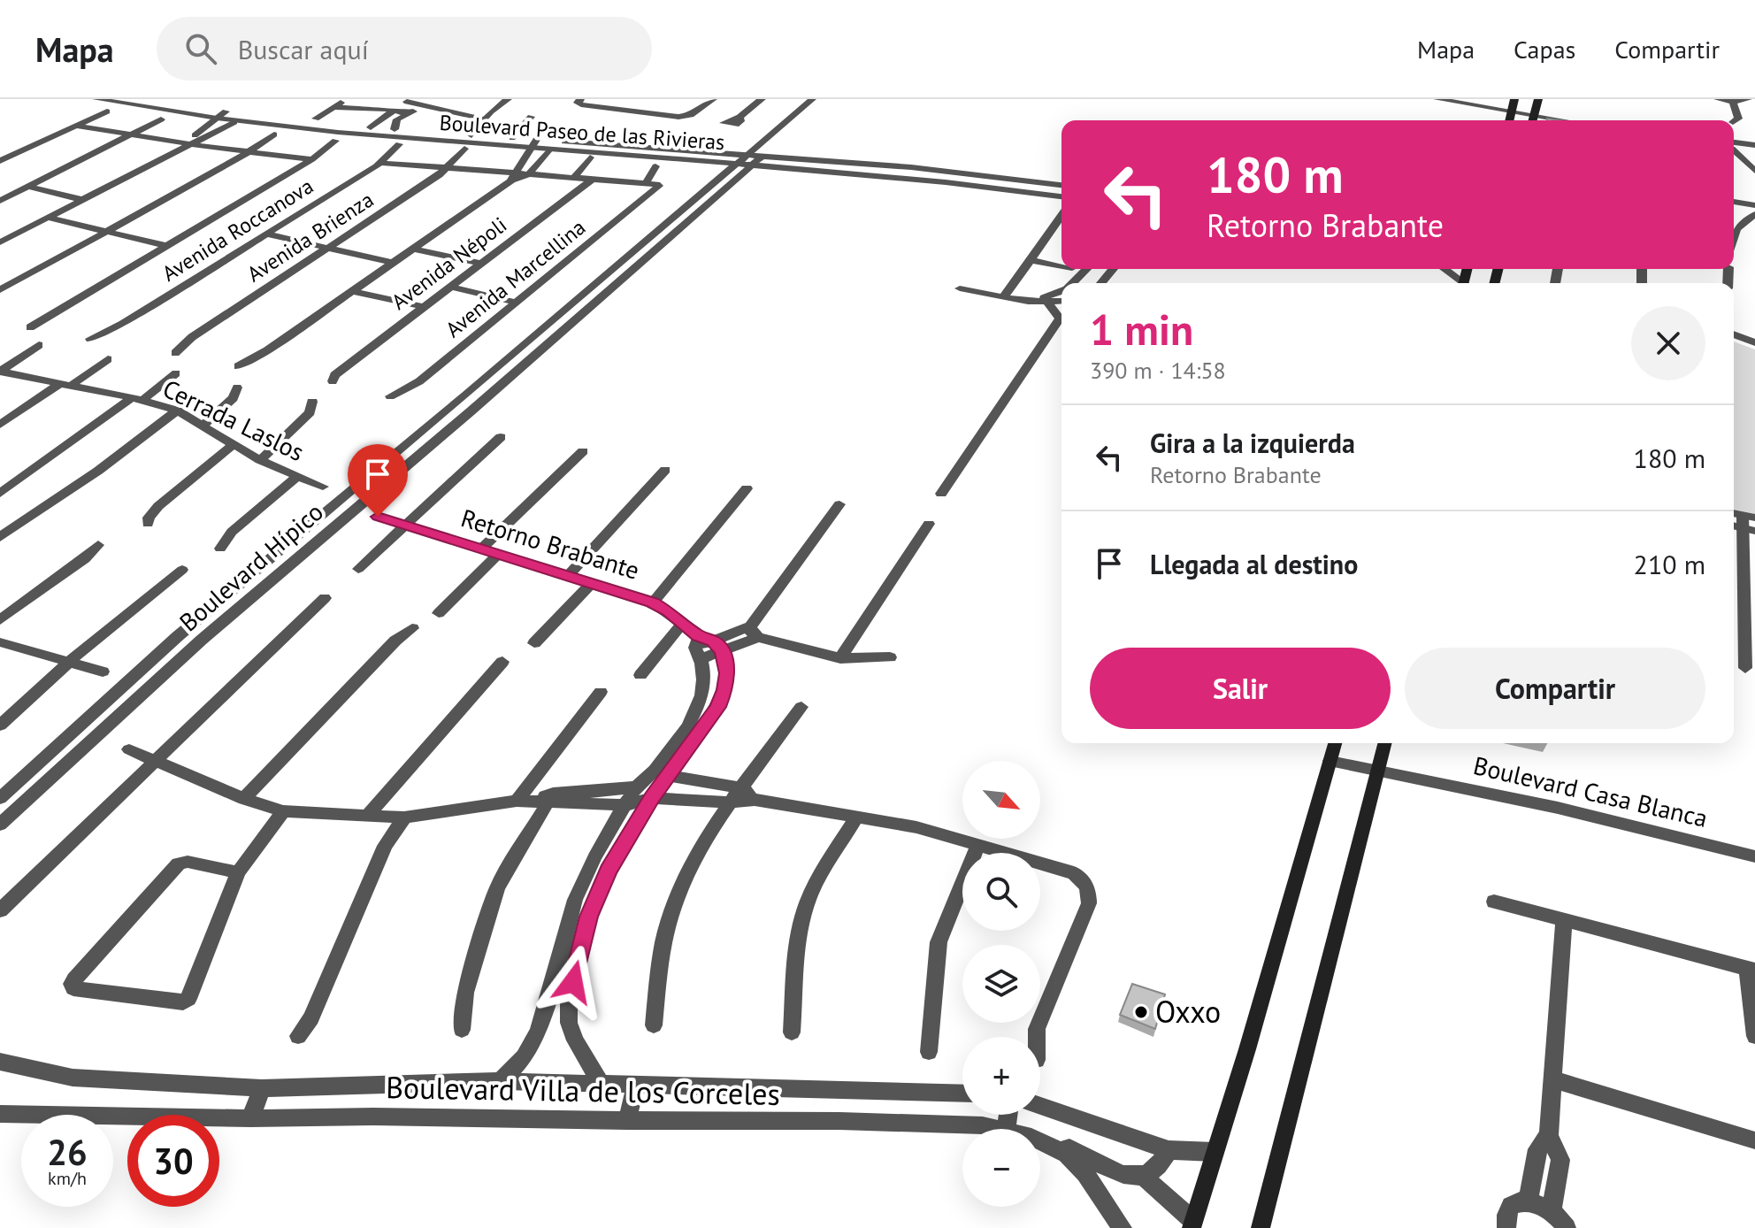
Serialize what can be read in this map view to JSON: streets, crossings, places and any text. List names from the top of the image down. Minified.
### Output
{"streets":{"street":["Boulevard Paseo de las Rivieras","Avenida Roccanova","Avenida Brienza","Avenida Népoli","Avenida Marcellina","Cerrada Laslos","Retorno Brabante","Boulevard Hípico","Boulevard Casa Blanca","Boulevard Villa de los Corceles"]},"crossings":[["Boulevard Paseo de las Rivieras","Boulevard Hípico"]],"places":["Oxxo"],"north":"bottom right","page":{"header":"Mapa","search":"Buscar aquí","nav":["Mapa","Capas","Compartir"],"turn":["180 m","Retorno Brabante"],"heading":["1 min","390 m · 14:58"],"list":[{"name":"Gira a la izquierda","note":"Retorno Brabante","value":"180 m"},{"name":"Llegada al destino","value":"210 m"}],"buttons":["Salir","Compartir"],"map_buttons":["+","−"],"speed":"26 km/h","limit":"30"}}
